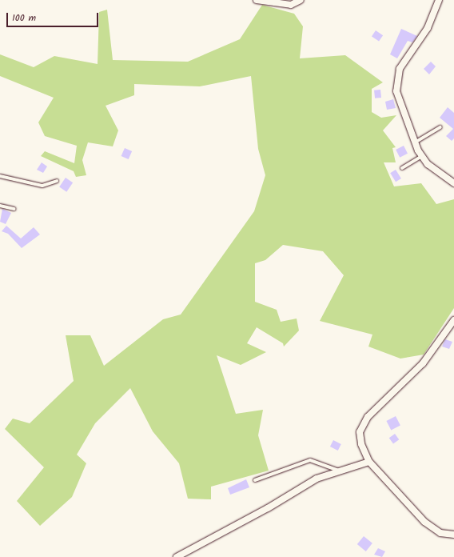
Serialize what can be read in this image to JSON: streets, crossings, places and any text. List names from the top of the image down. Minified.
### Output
{"scale_bar":"100 m"}
